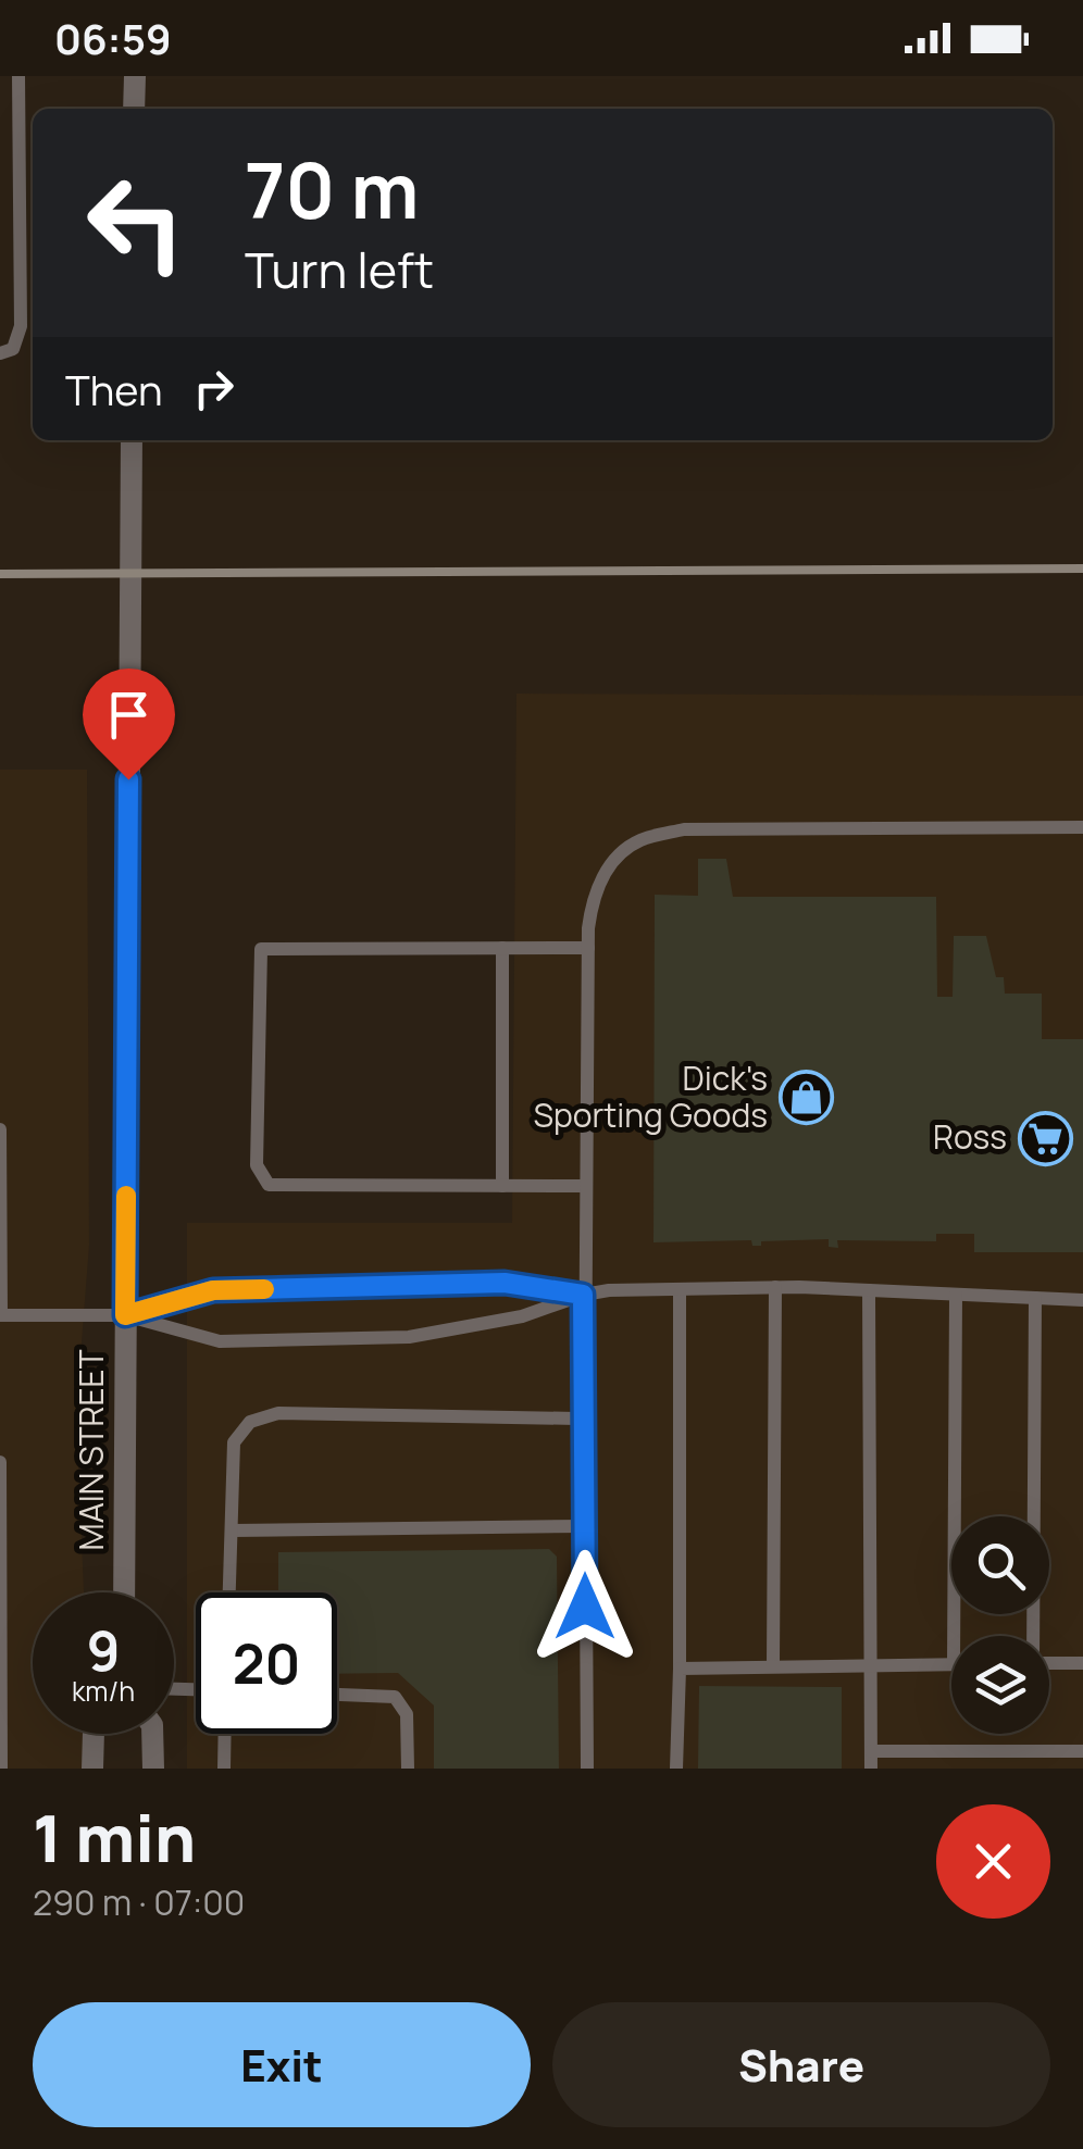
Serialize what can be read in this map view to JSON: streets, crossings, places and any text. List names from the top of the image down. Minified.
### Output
{"streets":{"street":["MAIN STREET"]},"places":{"shop":["Dick's Sporting Goods"],"supermarket":["Ross"]},"page":{"status":"06:59","turn":["70 m","Turn left"],"then":"Then","speed":"9 km/h","limit":"20","heading":["1 min","290 m · 07:00"],"buttons":["Exit","Share"]}}
